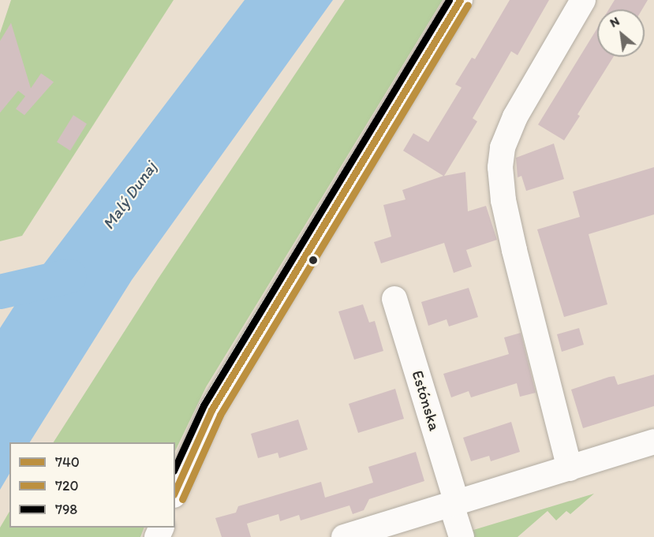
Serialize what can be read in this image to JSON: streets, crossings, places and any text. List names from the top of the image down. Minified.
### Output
{"streets":{"street":["Estónska"]},"water":["Malý Dunaj"],"lines":["transit line 740","transit line 798","transit line 720"],"legend":["740","720","798"],"north":"top left"}
